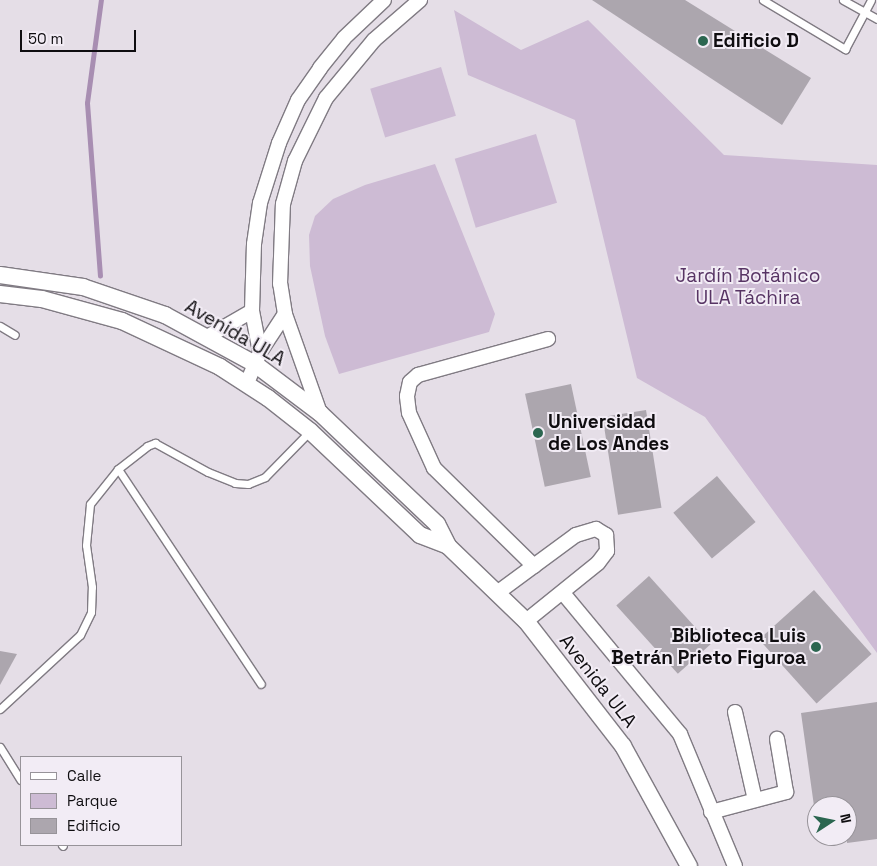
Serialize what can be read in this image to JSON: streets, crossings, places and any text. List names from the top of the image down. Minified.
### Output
{"streets":{"street":["Avenida ULA"]},"parks":["Jardín Botánico ULA Táchira"],"places":["Edificio D","Universidad de Los Andes","Biblioteca Luis Betrán Prieto Figuroa"],"legend":["Calle","Parque","Edificio"],"scale_bar":"50 m","north":"right"}
